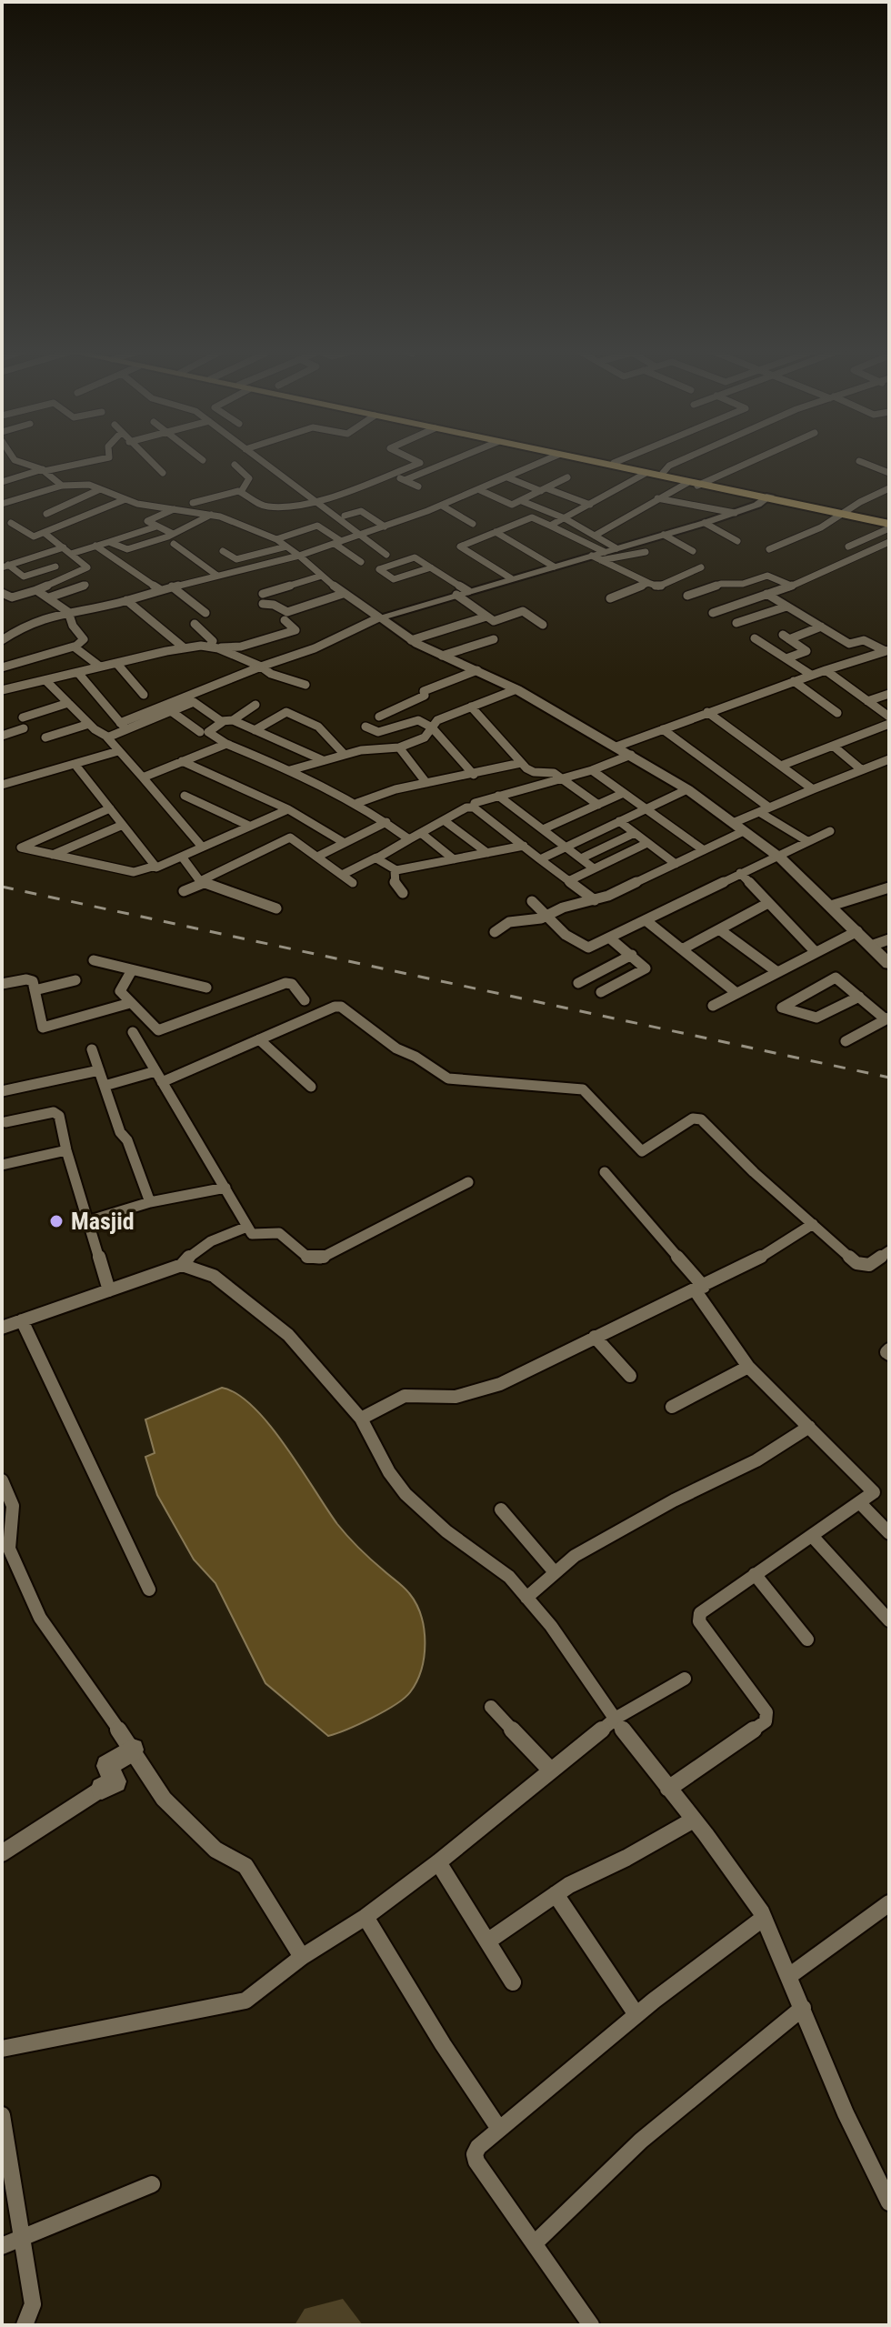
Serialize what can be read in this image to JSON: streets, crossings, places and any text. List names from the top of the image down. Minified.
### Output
{"places":["Masjid"]}
